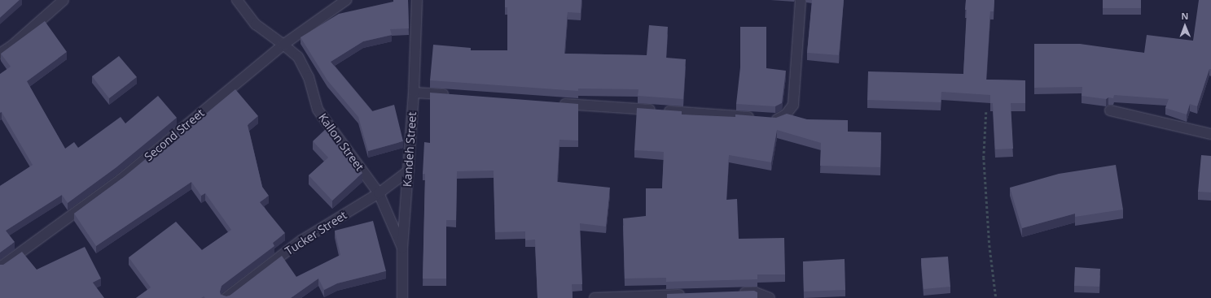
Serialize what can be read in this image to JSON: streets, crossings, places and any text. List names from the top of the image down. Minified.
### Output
{"streets":{"street":["Second Street","Kallon Street","Kandeh Street","Tucker Street"]},"crossings":[["Second Street","Kallon Street"],["Kallon Street","Kandeh Street"],["Kallon Street","Tucker Street"],["Kandeh Street","Tucker Street"]],"north":"top"}
